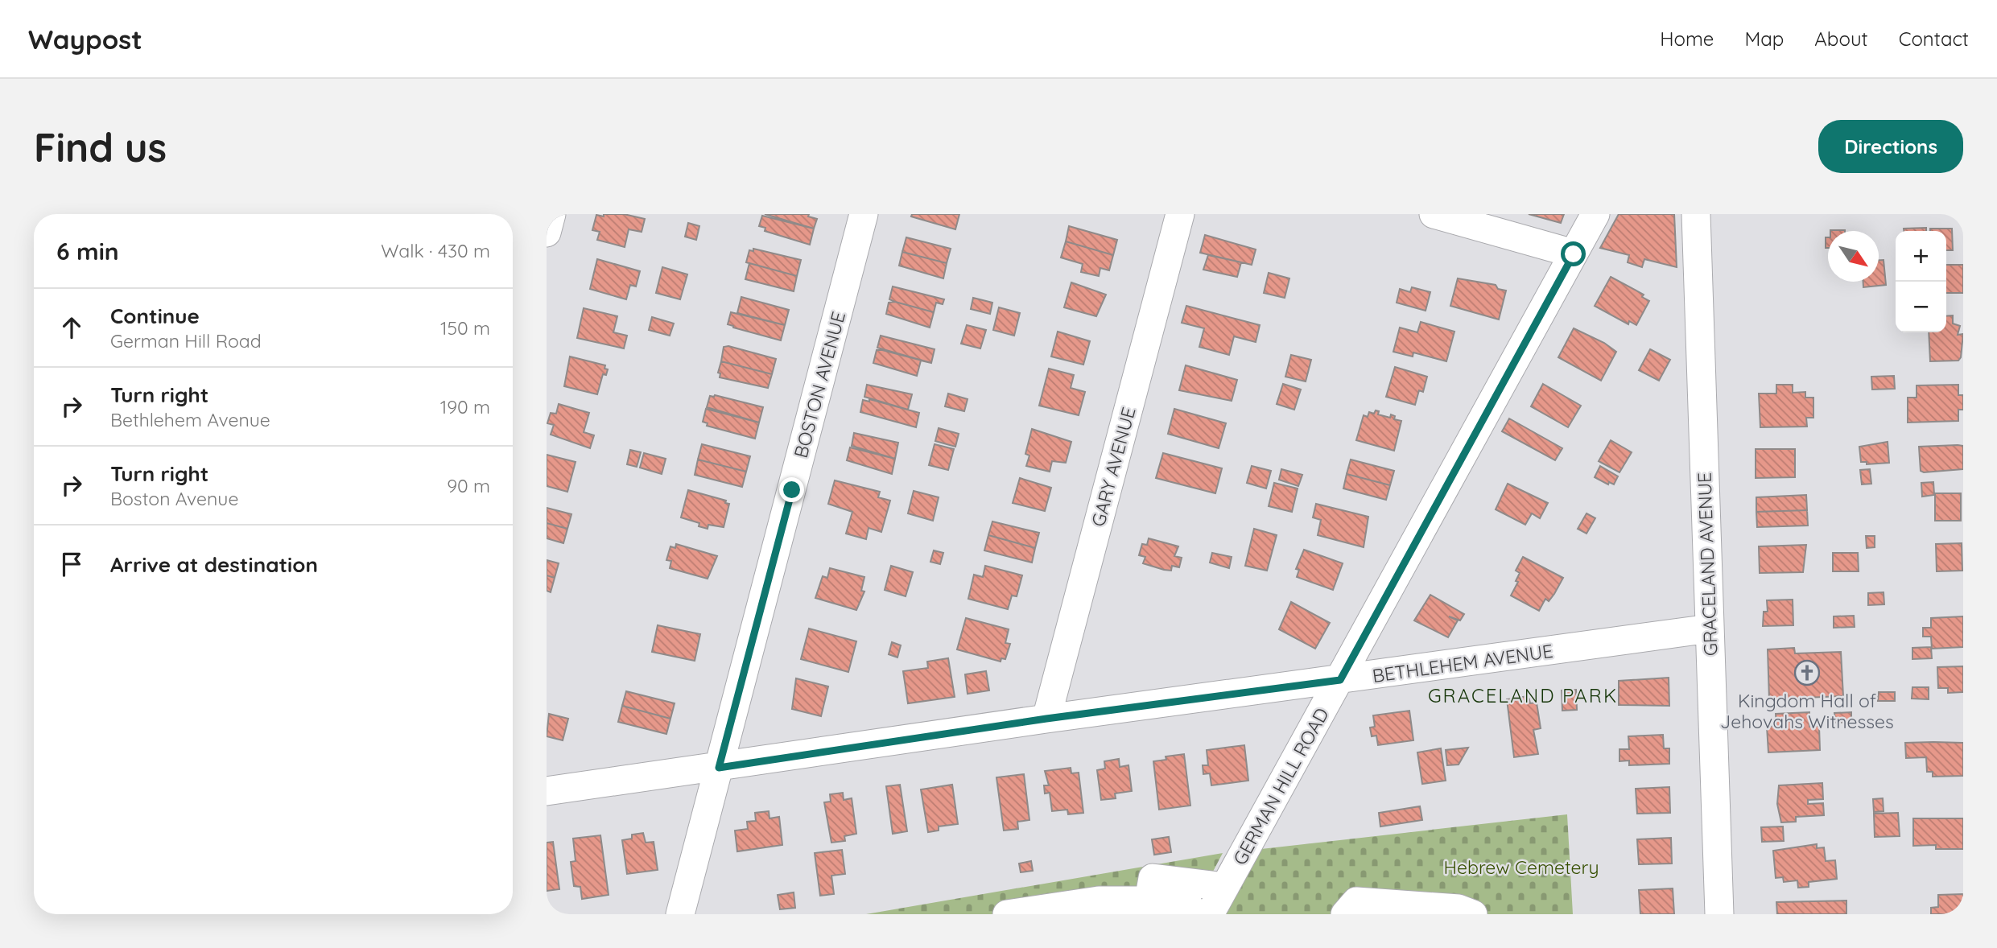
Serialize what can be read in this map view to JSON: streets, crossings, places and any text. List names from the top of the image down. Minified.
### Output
{"streets":{"street":["BOSTON AVENUE","GARY AVENUE","GRACELAND AVENUE","BETHLEHEM AVENUE","GERMAN HILL ROAD"]},"crossings":[["BOSTON AVENUE","BETHLEHEM AVENUE"],["GARY AVENUE","BETHLEHEM AVENUE"],["GRACELAND AVENUE","BETHLEHEM AVENUE"],["BETHLEHEM AVENUE","GERMAN HILL ROAD"]],"districts":["GRACELAND PARK"],"parks":["Hebrew Cemetery"],"places":{"church":["Kingdom Hall of Jehovahs Witnesses"]},"north":"bottom right","page":{"header":"Waypost","nav":["Home","Map","About","Contact"],"buttons":"Directions","title":"Find us","heading":["6 min","Walk · 430 m"],"map_buttons":["+","−"],"list":[["Continue","German Hill Road","150 m"],["Turn right","Bethlehem Avenue","190 m"],["Turn right","Boston Avenue","90 m"],"Arrive at destination"]}}
